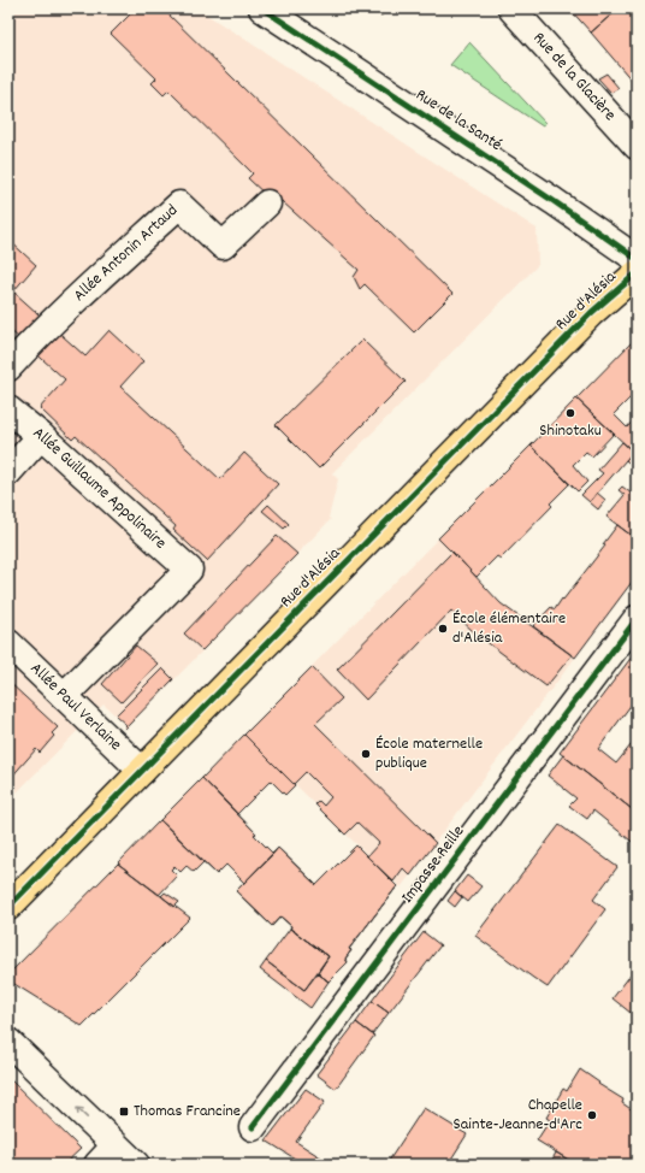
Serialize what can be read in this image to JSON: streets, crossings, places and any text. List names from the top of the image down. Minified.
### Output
{"streets":{"main road":["Rue d'Alésia"],"street":["Rue de la Glacière","Rue de la Santé","Allée Antonin Artaud","Allée Guillaume Appolinaire","Allée Paul Verlaine","Impasse Reille"]},"crossings":[["Rue d'Alésia","Allée Paul Verlaine"],["Allée Guillaume Appolinaire","Allée Paul Verlaine"]],"places":{"other":["Shinotaku","École élémentaire d'Alésia","École maternelle publique","Chapelle Sainte-Jeanne-d'Arc"],"transit":["Thomas Francine"]}}
